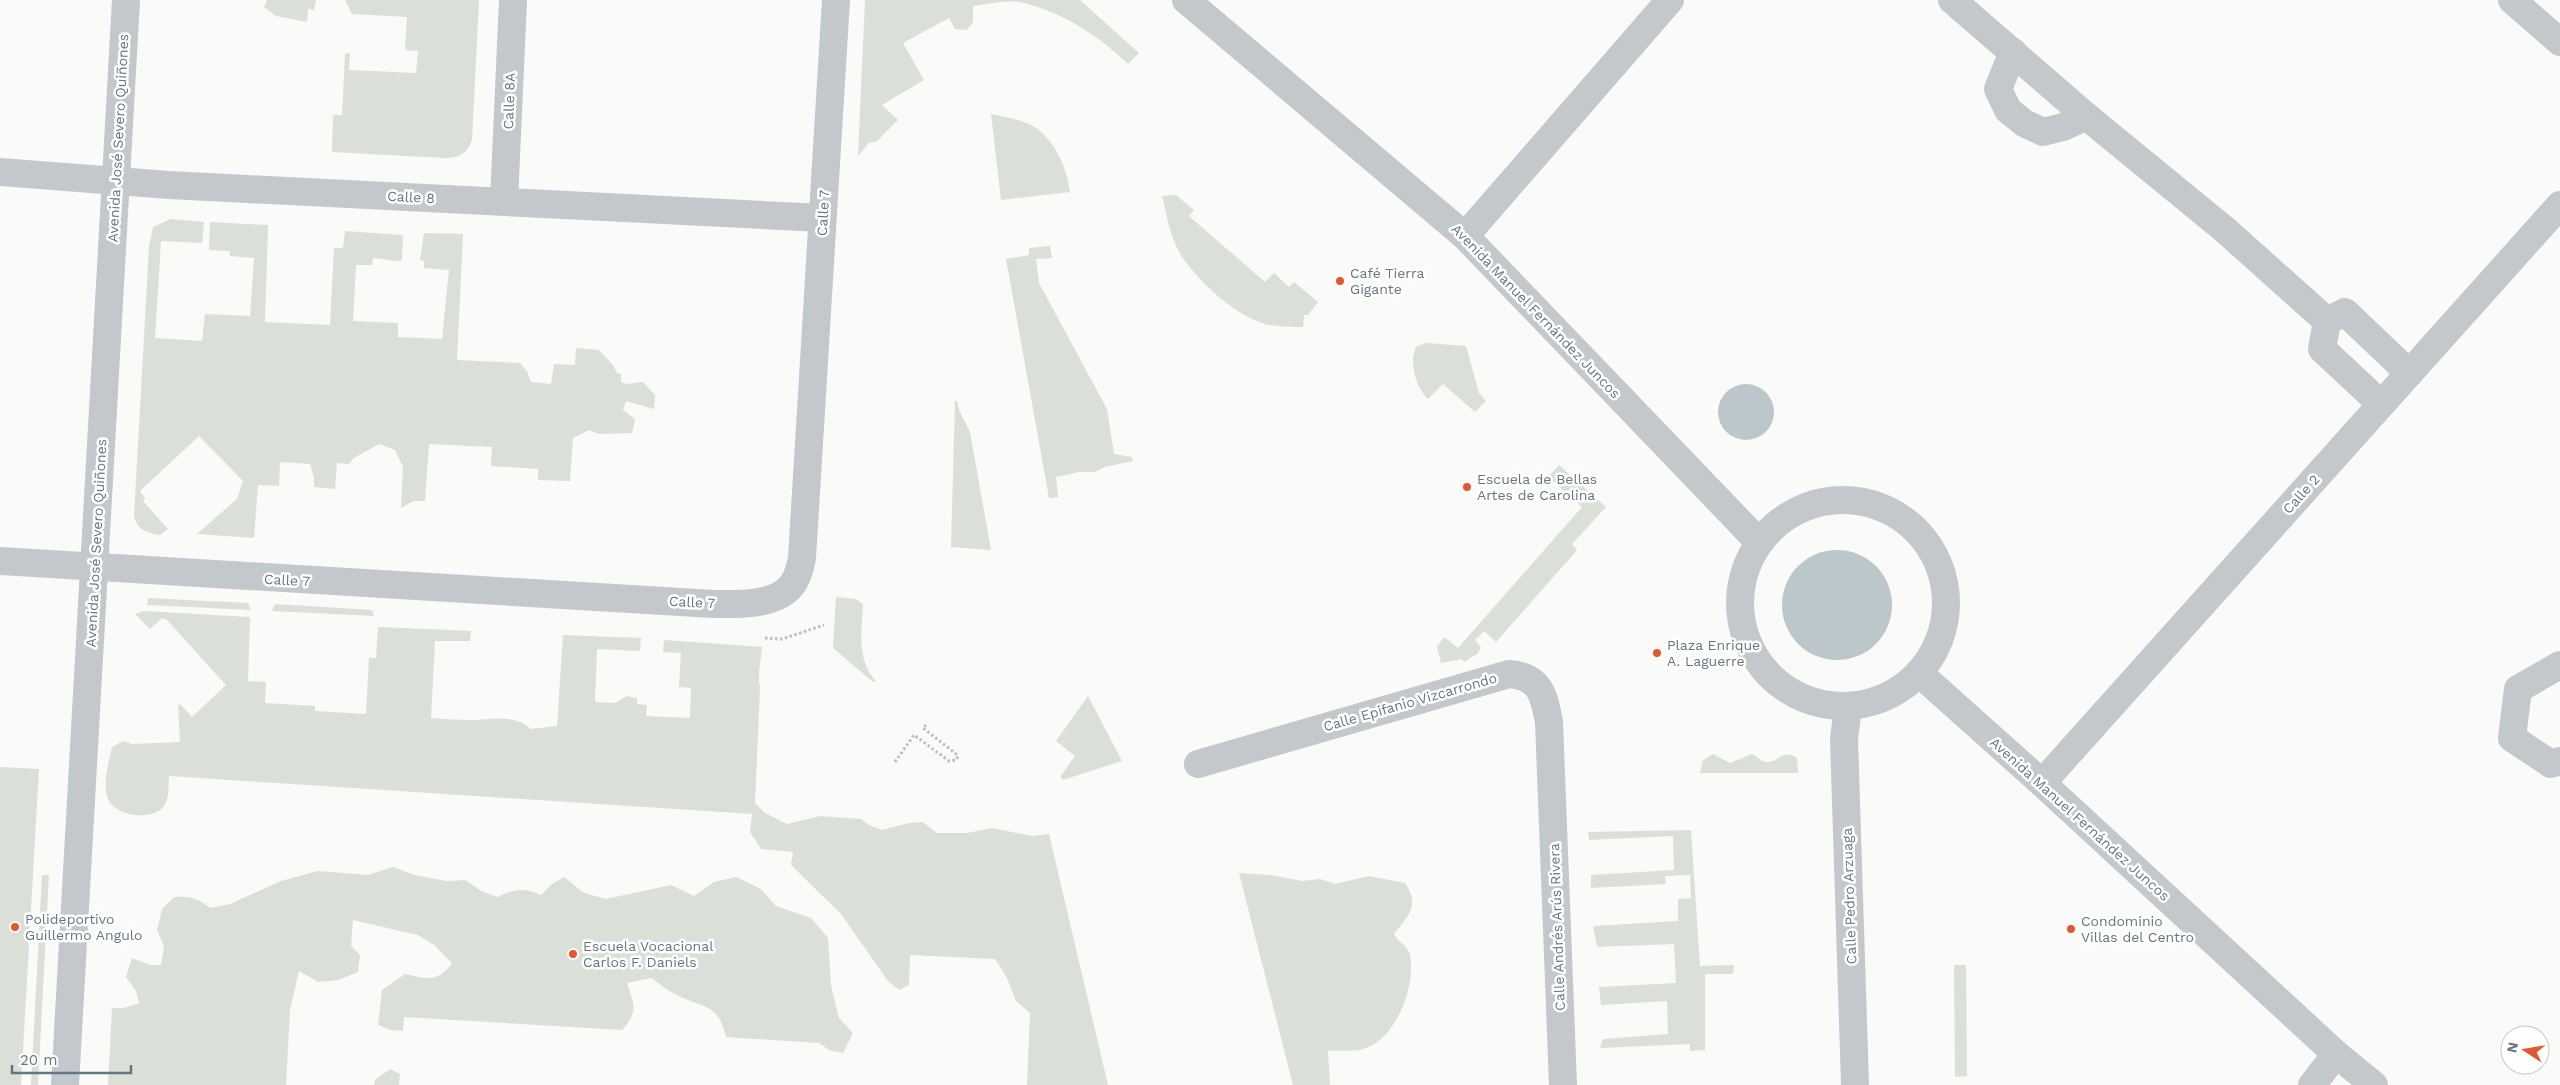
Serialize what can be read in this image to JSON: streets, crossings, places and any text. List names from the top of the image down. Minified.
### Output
{"streets":{"street":["Calle 8A","Avenida José Severo Quiñones","Calle 8","Calle 7","Avenida Manuel Fernández Juncos","Calle 2","Calle Epifanio Vizcarrondo","Calle Pedro Arzuaga","Calle Andrés Arús Rivera"]},"crossings":[["Calle 8A","Calle 8"],["Avenida José Severo Quiñones","Calle 8"],["Avenida José Severo Quiñones","Calle 7"],["Calle 8","Calle 7"],["Avenida Manuel Fernández Juncos","Calle 2"],["Calle Epifanio Vizcarrondo","Calle Andrés Arús Rivera"]],"places":["Café Tierra Gigante","Escuela de Bellas Artes de Carolina","Plaza Enrique A. Laguerre","Polideportivo Guillermo Angulo","Condominio Villas del Centro","Escuela Vocacional Carlos F. Daniels"],"scale_bar":"20 m","north":"left"}
